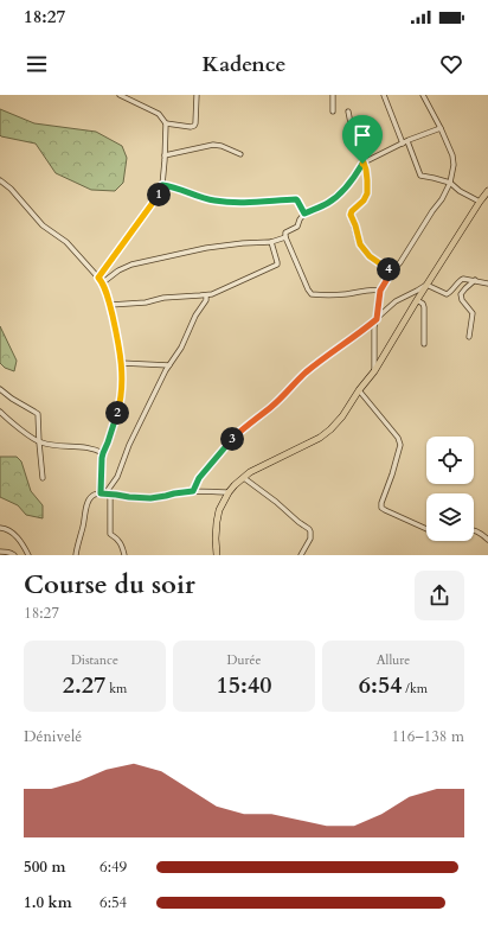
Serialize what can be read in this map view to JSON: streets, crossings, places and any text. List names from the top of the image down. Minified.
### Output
{"page":{"status":"18:27","header":"Kadence","pins":["1","4","2","3"],"heading":["Course du soir","18:27"],"stats":[["Distance","2.27 km"],["Durée","15:40"],["Allure","6:54 /km"]],"chart":["Dénivelé","116–138 m"],"list":[{"name":"500 m","note":"6:49"},{"name":"1.0 km","note":"6:54"}]}}
